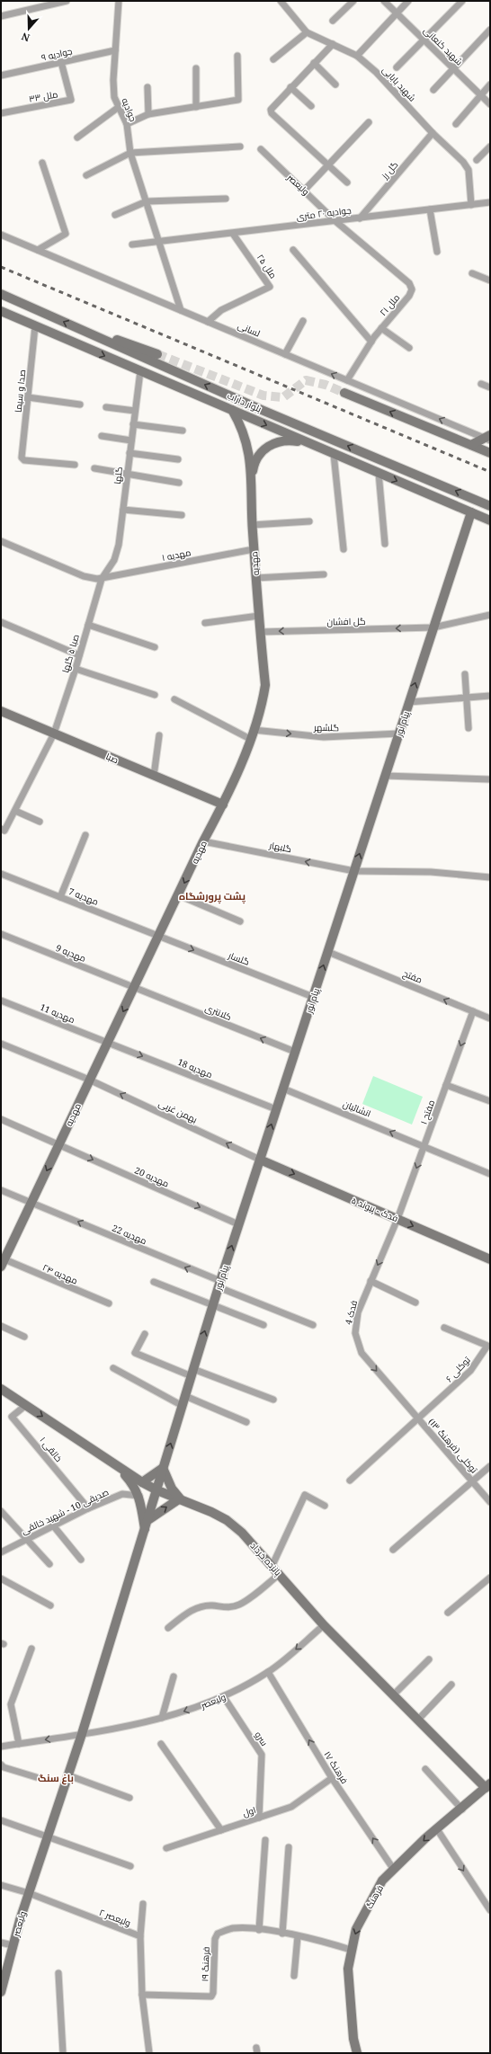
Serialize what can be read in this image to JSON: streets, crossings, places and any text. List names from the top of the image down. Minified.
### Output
{"streets":{"main road":["ولیعصر","بلوار داراب","مهدیه","پیام نور","صبا","فدک - پیوند ۵","پانزده خرداد","فرهنگ"],"street":["شهید کنعانی","جوادیه ۹","شهید بابایی","ملل ۳۳","جوادیه","گل رز","جوادیه ۲۰ متری","ملل ۲۵","ملل ۲۱","لسانی","صدا و سیما","گلها","مهدیه ۱","گل افشان","صبا ۵ گلها","گلشهر","گلبهار","مهدیه 7","مهدیه 9","گلسار","مفتح","کلانتری","مهدیه 11","مهدیه 18","انشائیان","بهمن غربی","مفتح ۱","مهدیه 20","مهدیه 22","مهدیه ۲۴","فدک 4","توکلی ۶","توکلی (فرهنگ ۱۳)","خالقی ١","صدیقی 10 - شهید خالقی","سرو","فرهنگ ۱۷","اول","ولیعصر ٢","فرهنگ ۱۹"]},"crossings":[["جوادیه ۹","ملل ۳۳"],["جوادیه ۹","جوادیه"],["شهید بابایی","گل رز"],["شهید بابایی","جوادیه ۲۰ متری"],["جوادیه","جوادیه ۲۰ متری"],["جوادیه","لسانی"],["گل رز","جوادیه ۲۰ متری"],["ولیعصر","جوادیه ۲۰ متری"],["ولیعصر","ملل ۲۱"],["ولیعصر","پیام نور"],["ولیعصر","صدیقی 10 - شهید خالقی"],["ولیعصر","پانزده خرداد"],["ولیعصر","سرو"],["ولیعصر","فرهنگ ۱۷"],["ولیعصر","ولیعصر ٢"],["جوادیه ۲۰ متری","ملل ۲۵"],["جوادیه ۲۰ متری","ملل ۲۱"],["ملل ۲۵","لسانی"],["ملل ۲۱","لسانی"],["صدا و سیما","بلوار داراب"],["بلوار داراب","گلها"],["بلوار داراب","مهدیه"],["بلوار داراب","پیام نور"],["گلها","مهدیه ۱"],["گلها","صبا ۵ گلها"],["مهدیه ۱","مهدیه"],["مهدیه ۱","صبا ۵ گلها"],["مهدیه","گل افشان"],["مهدیه","گلشهر"],["مهدیه","صبا"],["مهدیه","گلبهار"],["مهدیه","مهدیه 7"],["مهدیه","مهدیه 9"],["مهدیه","گلسار"],["مهدیه","کلانتری"],["مهدیه","مهدیه 11"],["مهدیه","مهدیه 18"],["مهدیه","بهمن غربی"],["مهدیه","مهدیه 20"],["مهدیه","مهدیه 22"],["مهدیه","مهدیه ۲۴"],["گل افشان","پیام نور"],["صبا ۵ گلها","صبا"],["پیام نور","گلشهر"],["پیام نور","گلبهار"],["پیام نور","گلسار"],["پیام نور","مفتح"],["پیام نور","کلانتری"],["پیام نور","مهدیه 18"],["پیام نور","انشائیان"],["پیام نور","بهمن غربی"],["پیام نور","مهدیه 20"],["پیام نور","فدک - پیوند ۵"],["پیام نور","مهدیه 22"],["پیام نور","پانزده خرداد"],["مهدیه 7","گلسار"],["مهدیه 9","کلانتری"],["مفتح","مفتح ۱"],["مهدیه 11","مهدیه 18"],["انشائیان","مفتح ۱"],["بهمن غربی","فدک - پیوند ۵"],["مفتح ۱","فدک - پیوند ۵"],["مفتح ۱","فدک 4"],["فدک - پیوند ۵","فدک 4"],["فدک 4","توکلی ۶"],["فدک 4","توکلی (فرهنگ ۱۳)"],["توکلی ۶","توکلی (فرهنگ ۱۳)"],["خالقی ١","صدیقی 10 - شهید خالقی"],["خالقی ١","پانزده خرداد"],["پانزده خرداد","فرهنگ"],["سرو","اول"],["فرهنگ ۱۷","اول"],["فرهنگ ۱۷","فرهنگ"],["فرهنگ","فرهنگ ۱۹"]],"one_way":["لسانی","پیام نور","گلشهر","گلبهار","مفتح","کلانتری","مهدیه 18","انشائیان","بهمن غربی","مفتح ۱","مهدیه 20","فدک - پیوند ۵","مهدیه 22","فدک 4","فرهنگ ۱۷","فرهنگ"],"districts":["پشت پرورشگاه","باغ سنگ"],"north":"bottom"}
